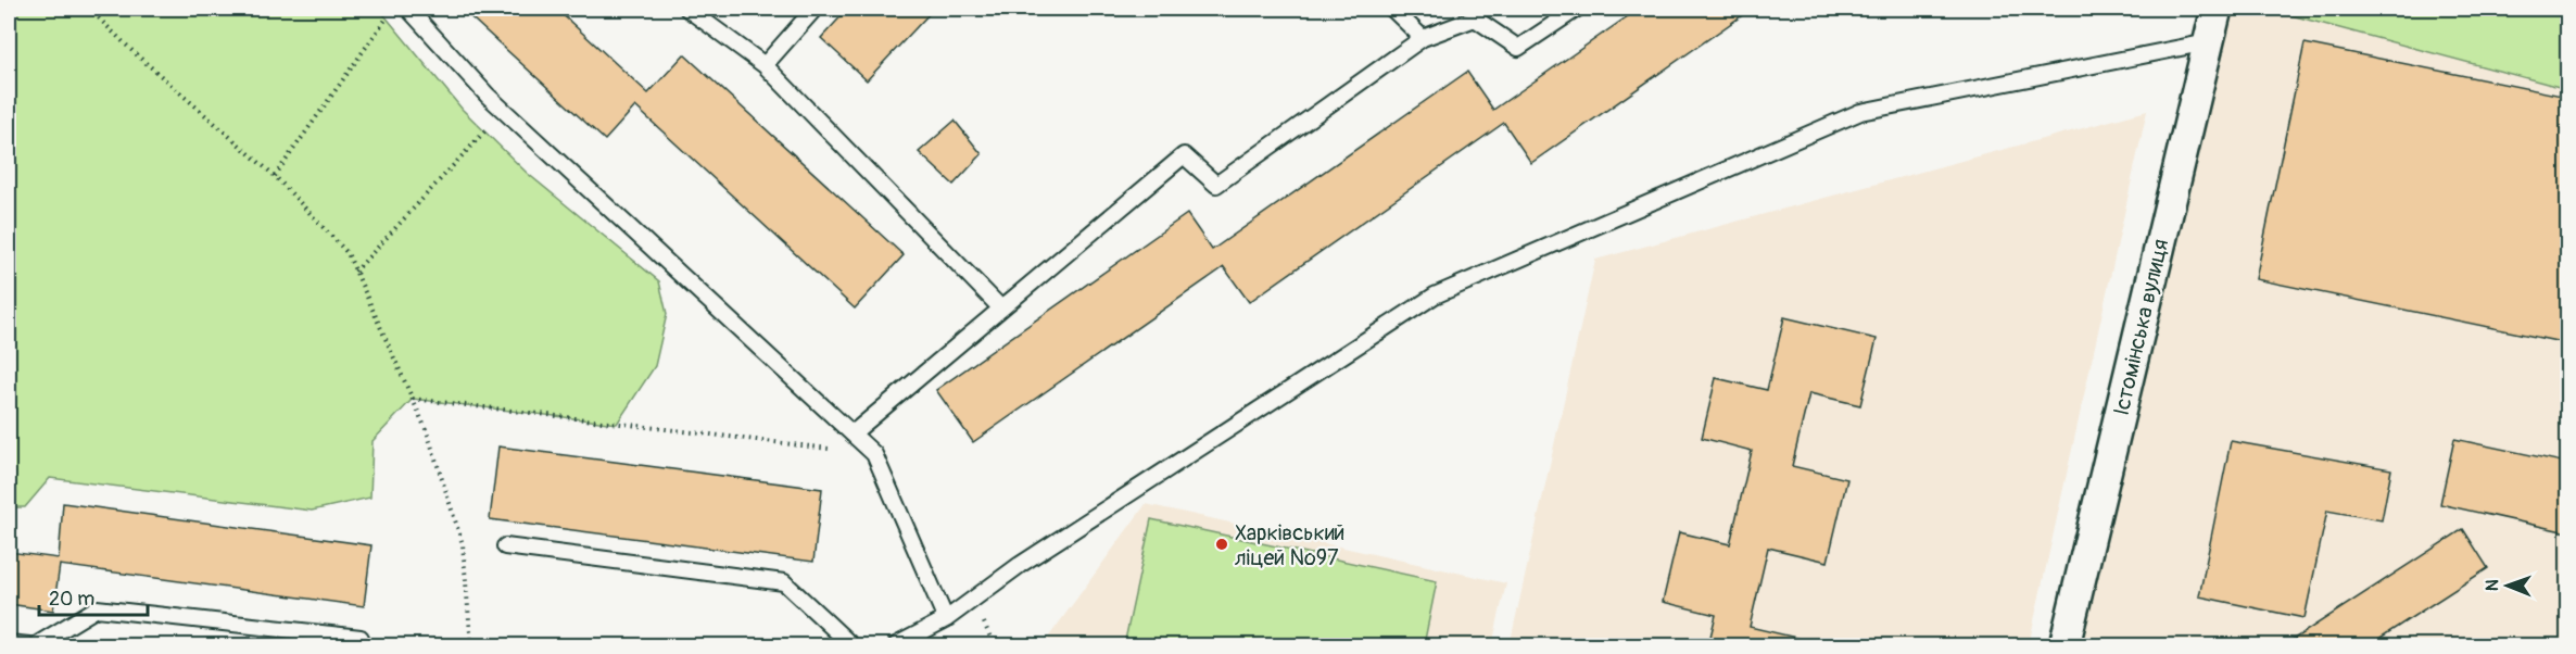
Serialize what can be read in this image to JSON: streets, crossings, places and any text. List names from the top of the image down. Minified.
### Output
{"streets":{"street":["Істомінська вулиця"]},"places":["Харківський ліцей №97"],"scale_bar":"20 m","north":"left"}
